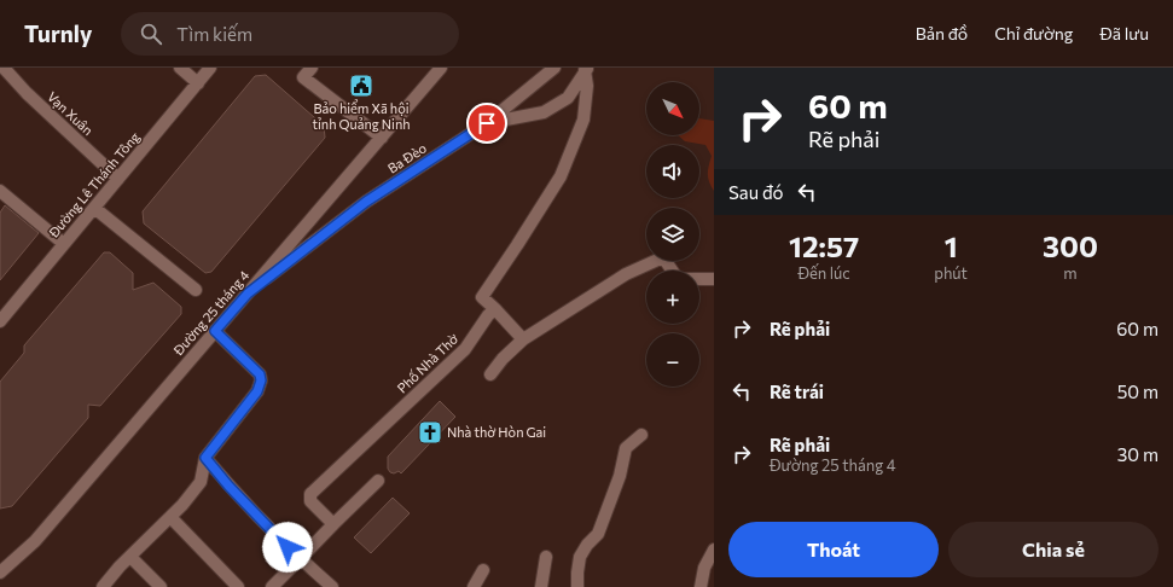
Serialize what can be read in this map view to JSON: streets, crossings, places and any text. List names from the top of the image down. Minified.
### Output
{"streets":{"street":["Vạn Xuân","Ba Đèo","Đường Lê Thánh Tông","Đường 25 tháng 4","Phố Nhà Thờ"]},"crossings":[["Vạn Xuân","Đường Lê Thánh Tông"],["Ba Đèo","Đường 25 tháng 4"]],"places":{"public building":["Bảo hiểm Xã hội tỉnh Quảng Ninh"],"church":["Nhà thờ Hòn Gai"]},"north":"bottom right","page":{"header":"Turnly","search":"Tìm kiếm","nav":["Bản đồ","Chỉ đường","Đã lưu"],"turn":["60 m","Rẽ phải"],"map_buttons":["+","−"],"then":"Sau đó","eta":["12:57","Đến lúc","1","phút","300","m"],"list":[{"name":"Rẽ phải","value":"60 m"},{"name":"Rẽ trái","value":"50 m"},{"name":"Rẽ phải","note":"Đường 25 tháng 4","value":"30 m"}],"buttons":["Thoát","Chia sẻ"]}}
